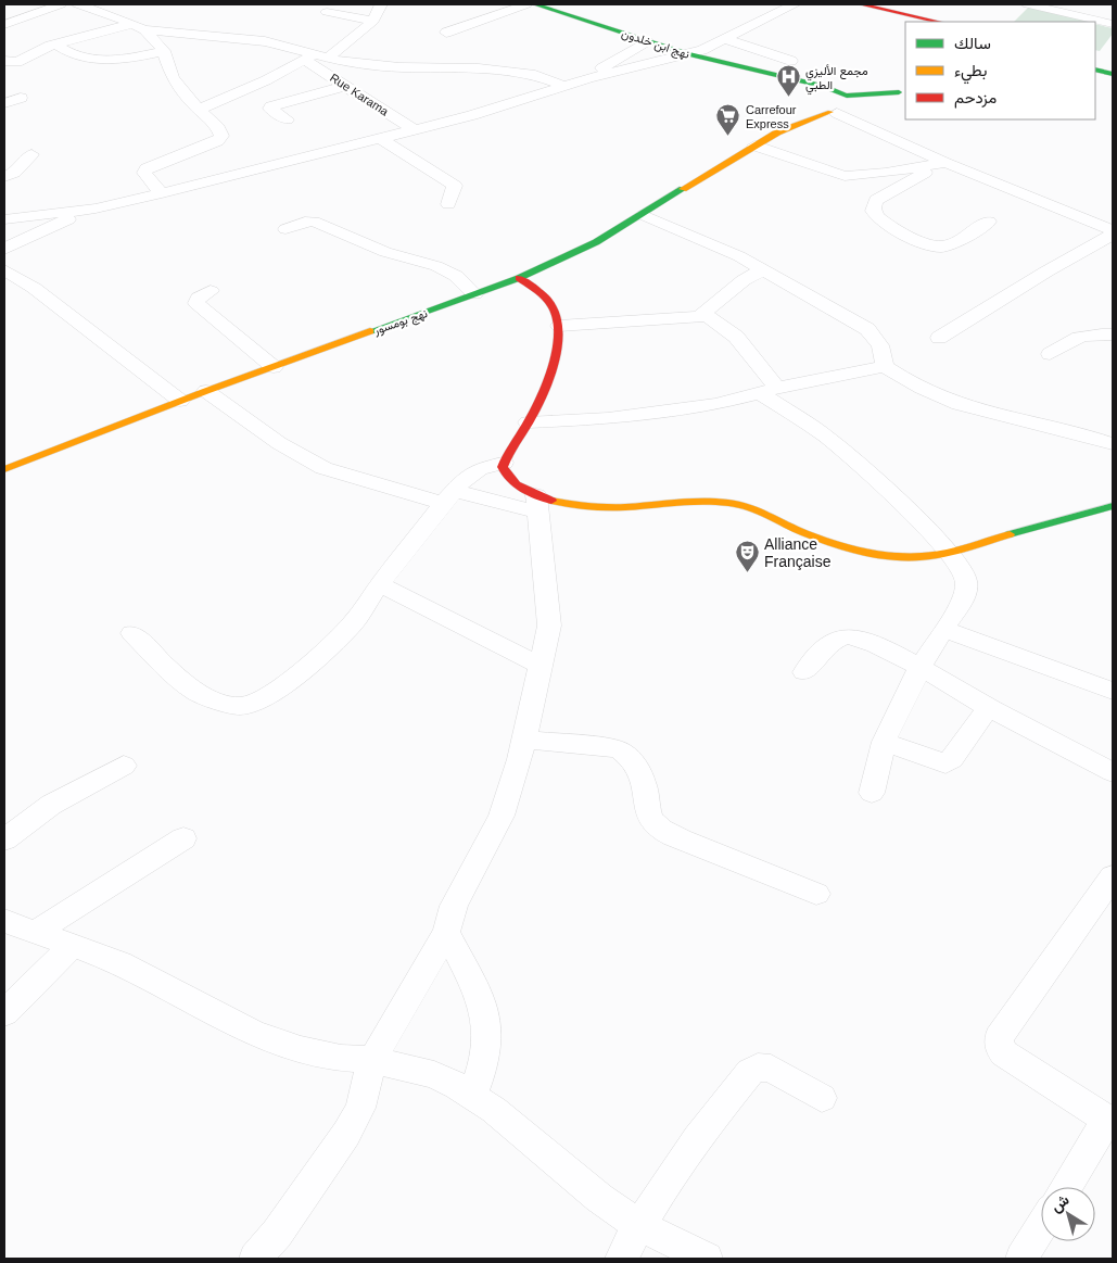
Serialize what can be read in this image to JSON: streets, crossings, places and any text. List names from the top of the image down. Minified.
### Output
{"streets":{"main road":["نهج ابن خلدون","نهج بومسور"],"street":["Rue Karama"]},"crossings":[["نهج ابن خلدون","نهج بومسور"]],"places":{"hospital":["مجمع الأليزي الطبي"],"supermarket":["Carrefour Express"],"theatre":["Alliance Française"]},"legend":["سالك","بطيء","مزدحم"],"north":"top left"}
